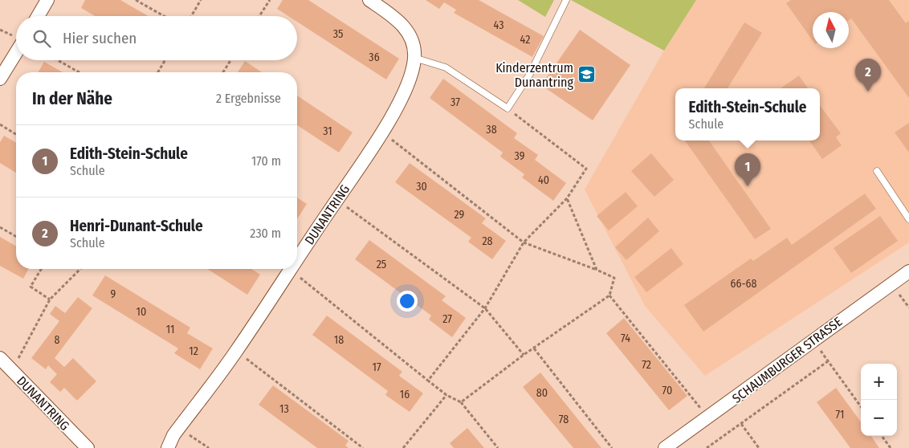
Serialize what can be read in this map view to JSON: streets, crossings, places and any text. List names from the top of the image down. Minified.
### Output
{"streets":{"street":["DUNANTRING","SCHAUMBURGER STRASSE"]},"places":{"school or university":["Kinderzentrum Dunantring"]},"house_numbers":["43","35","42","36","37","38","31","39","40","30","29","28","25","66-68","9","10","27","11","74","8","18","12","72","17","70","80","16","13","71","78"],"north":"top","page":{"search":"Hier suchen","pins":["2","1"],"heading":["In der Nähe","2 Ergebnisse"],"popup":["Edith-Stein-Schule","Schule"],"list":[{"mark":"1","name":"Edith-Stein-Schule","note":"Schule","value":"170 m"},{"mark":"2","name":"Henri-Dunant-Schule","note":"Schule","value":"230 m"}],"map_buttons":["+","−"]}}
